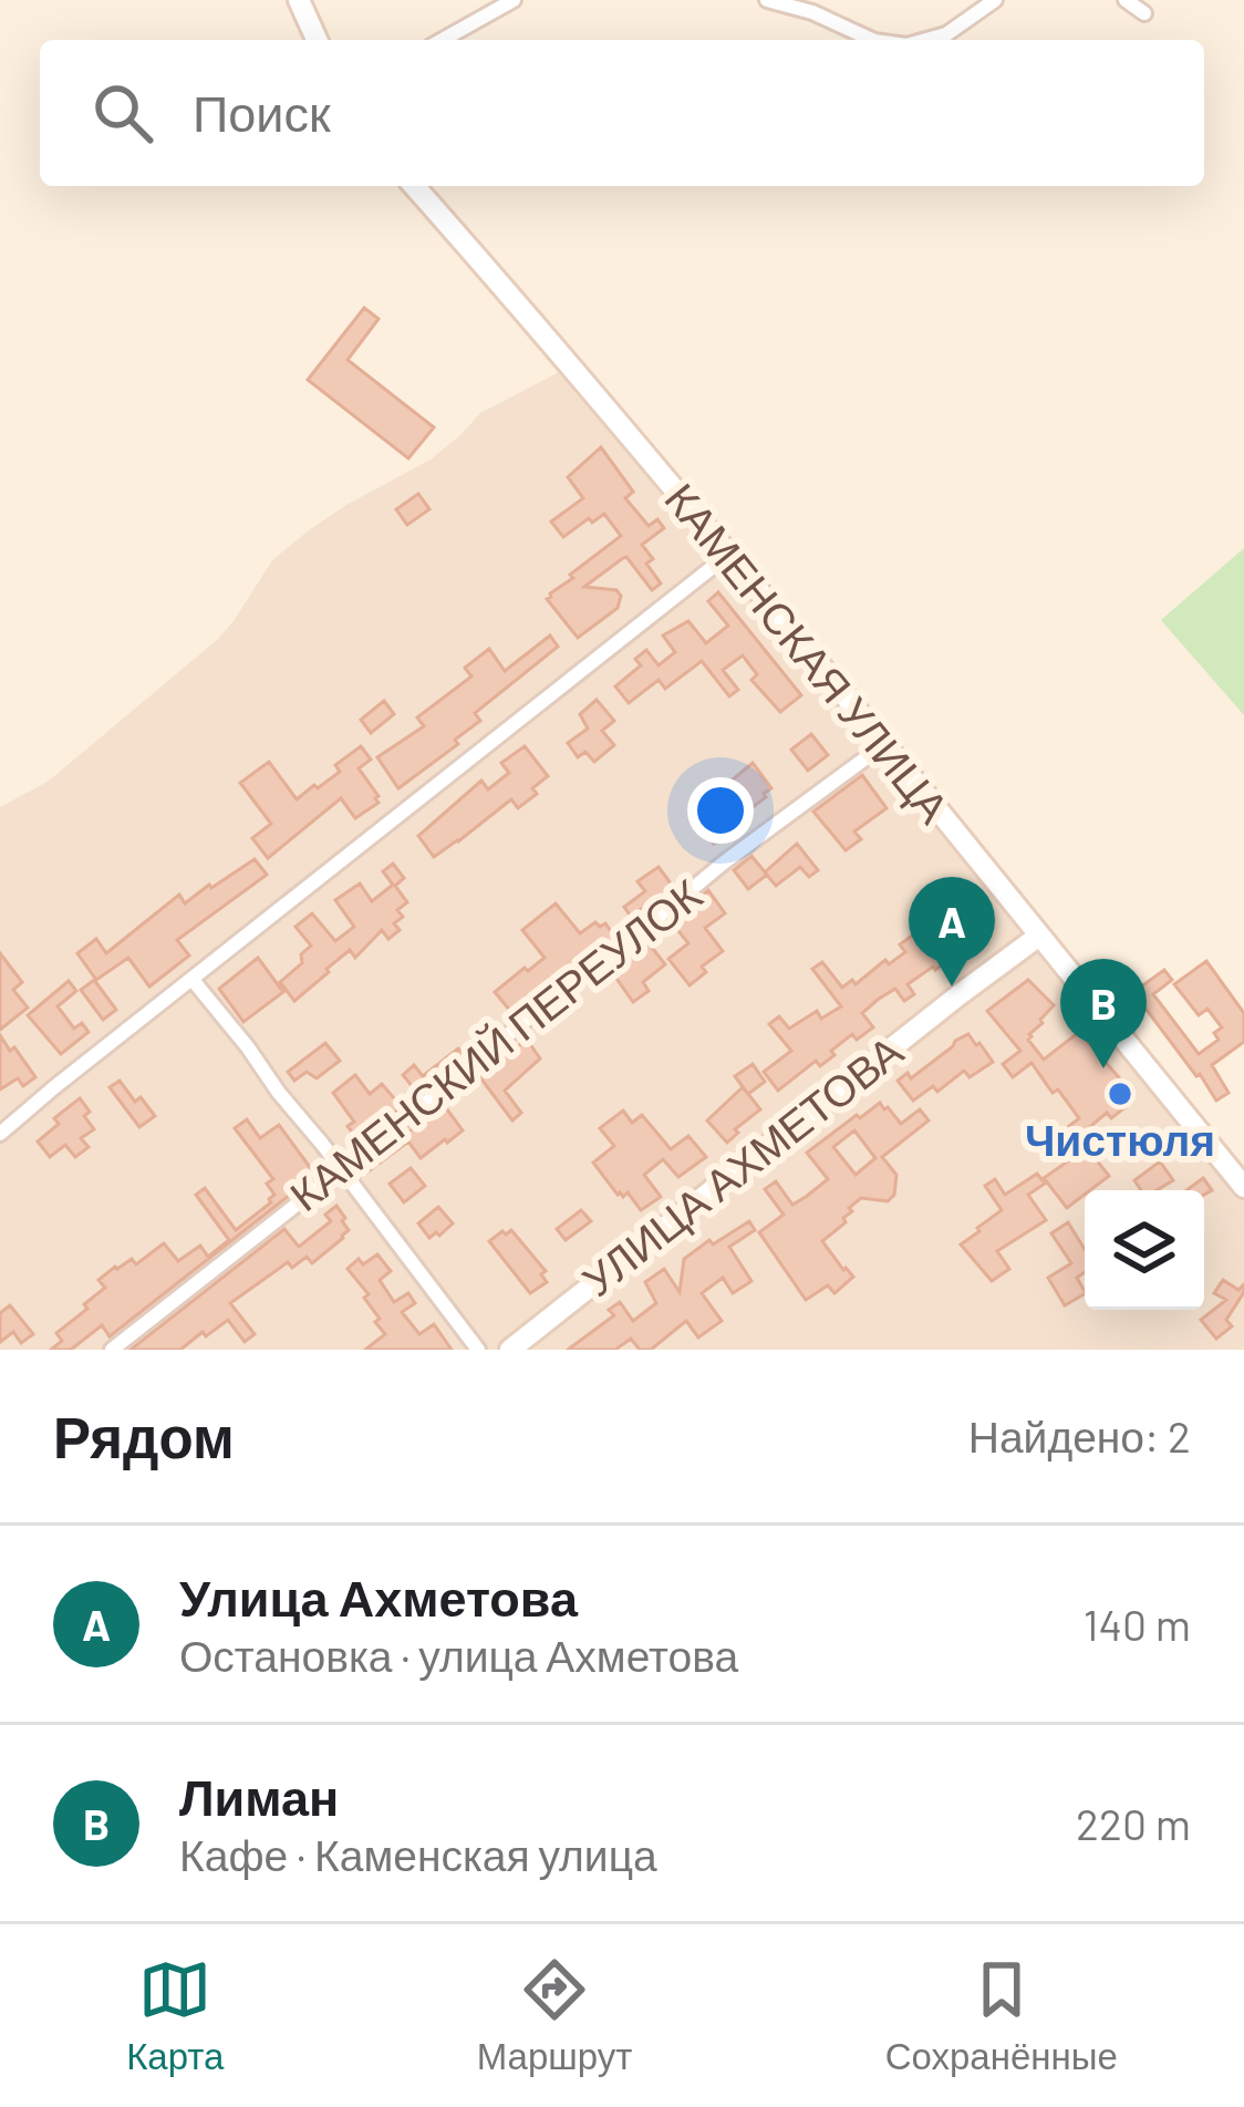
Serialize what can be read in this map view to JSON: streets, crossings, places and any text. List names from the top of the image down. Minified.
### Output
{"streets":{"street":["КАМЕНСКАЯ УЛИЦА","КАМЕНСКИЙ ПЕРЕУЛОК","УЛИЦА АХМЕТОВА"]},"crossings":[["КАМЕНСКАЯ УЛИЦА","КАМЕНСКИЙ ПЕРЕУЛОК"],["КАМЕНСКАЯ УЛИЦА","УЛИЦА АХМЕТОВА"]],"places":["Чистюля"],"page":{"search":"Поиск","pins":["A","B"],"heading":["Рядом","Найдено: 2"],"list":[{"mark":"A","name":"Улица Ахметова","note":"Остановка · улица Ахметова","value":"140 m"},{"mark":"B","name":"Лиман","note":"Кафе · Каменская улица","value":"220 m"}],"nav":["Карта","Маршрут","Сохранённые"]}}
